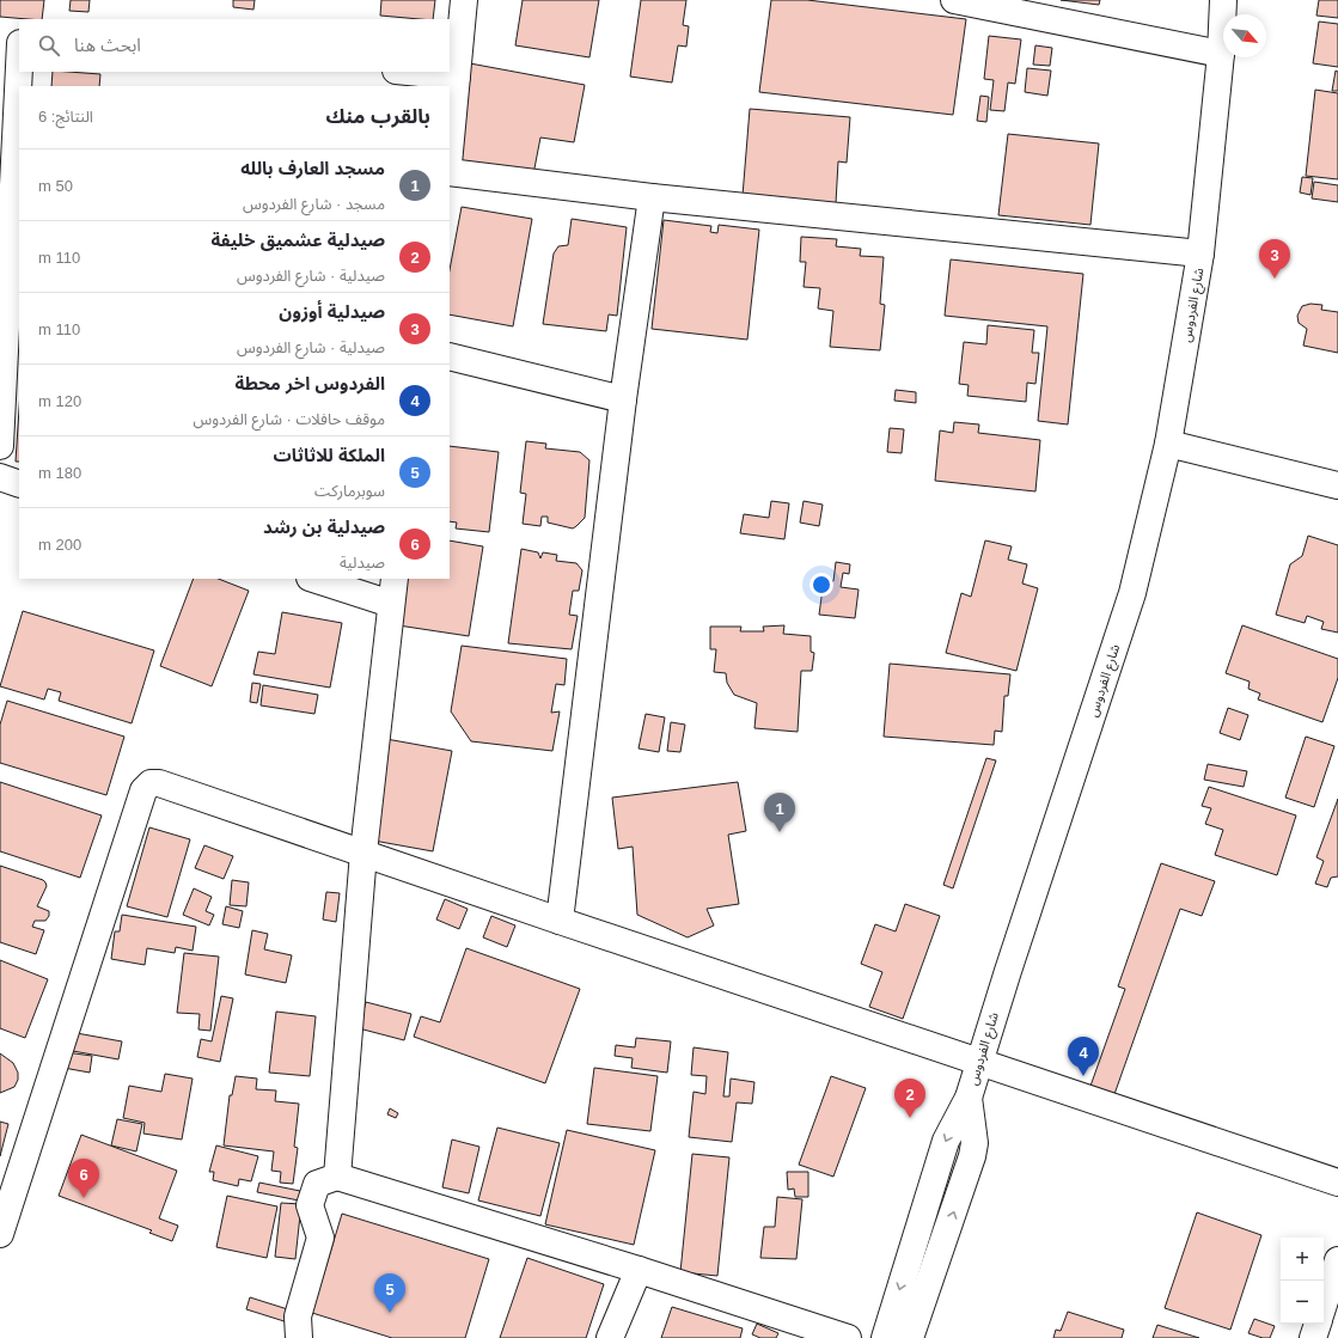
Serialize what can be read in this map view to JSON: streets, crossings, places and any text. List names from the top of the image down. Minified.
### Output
{"streets":{"street":["شارع الفردوس"]},"north":"bottom right","page":{"search":"ابحث هنا","heading":["بالقرب منك","النتائج: 6"],"list":[{"mark":"1","name":"مسجد العارف بالله","note":"مسجد · شارع الفردوس","value":"50 m"},{"mark":"2","name":"صيدلية عشميق خليفة","note":"صيدلية · شارع الفردوس","value":"110 m"},{"mark":"3","name":"صيدلية أوزون","note":"صيدلية · شارع الفردوس","value":"110 m"},{"mark":"4","name":"الفردوس اخر محطة","note":"موقف حافلات · شارع الفردوس","value":"120 m"},{"mark":"5","name":"الملكة للاثاثات","note":"سوبرماركت","value":"180 m"},{"mark":"6","name":"صيدلية بن رشد","note":"صيدلية","value":"200 m"}],"pins":["3","1","4","2","6","5"],"map_buttons":["+","−"]}}
